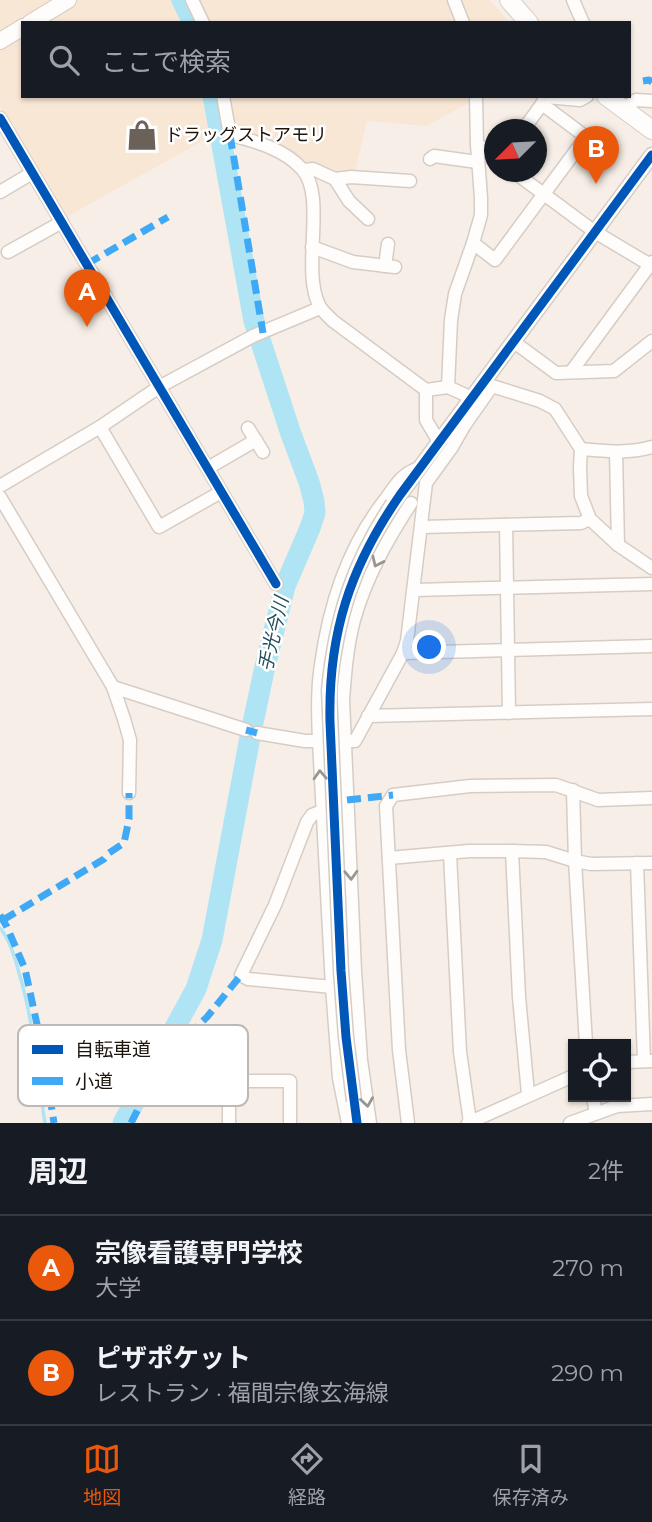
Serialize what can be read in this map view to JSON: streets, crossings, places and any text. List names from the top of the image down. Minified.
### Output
{"water":["手光今川"],"places":{"shop":["ドラッグストアモリ"]},"legend":["自転車道","小道"],"north":"bottom left","page":{"search":"ここで検索","pins":["B","A"],"heading":["周辺","2件"],"list":[{"mark":"A","name":"宗像看護専門学校","note":"大学","value":"270 m"},{"mark":"B","name":"ピザポケット","note":"レストラン · 福間宗像玄海線","value":"290 m"}],"nav":["地図","経路","保存済み"]}}
